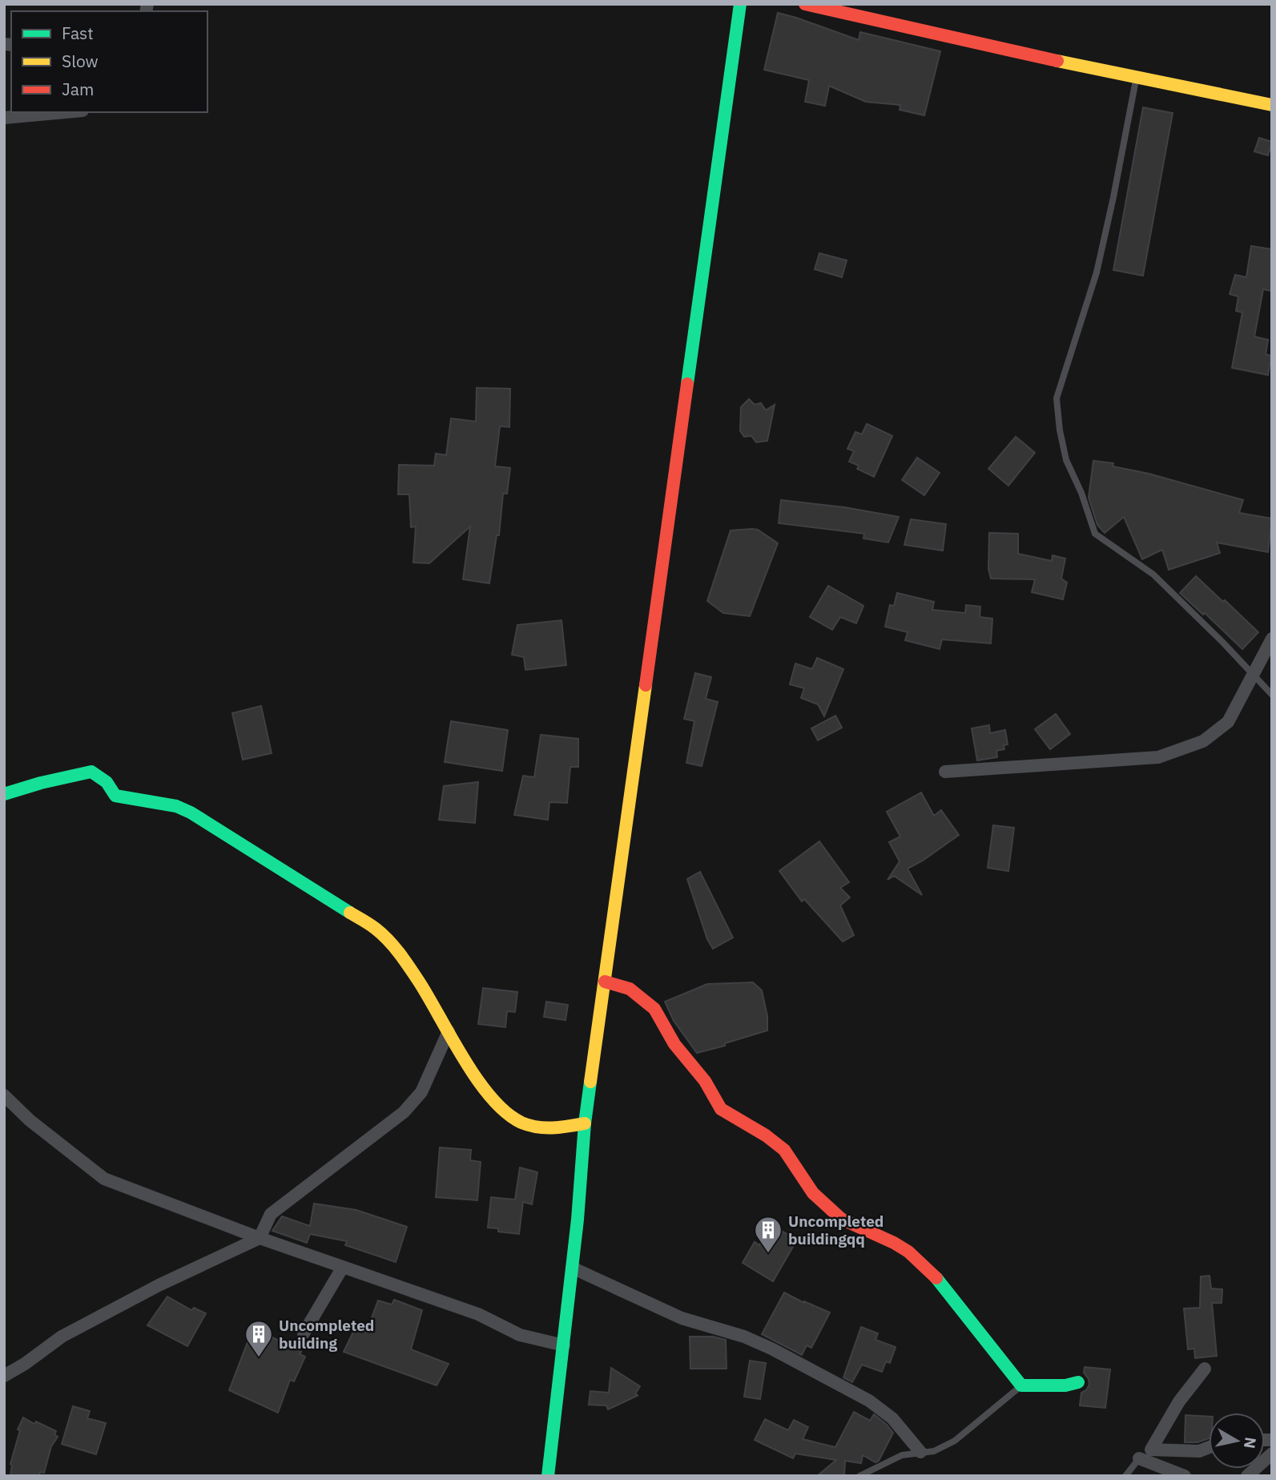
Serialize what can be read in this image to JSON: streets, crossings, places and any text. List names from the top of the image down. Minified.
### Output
{"places":{"building":["Uncompleted buildingqq","Uncompleted building"]},"legend":["Fast","Slow","Jam"],"north":"right"}
